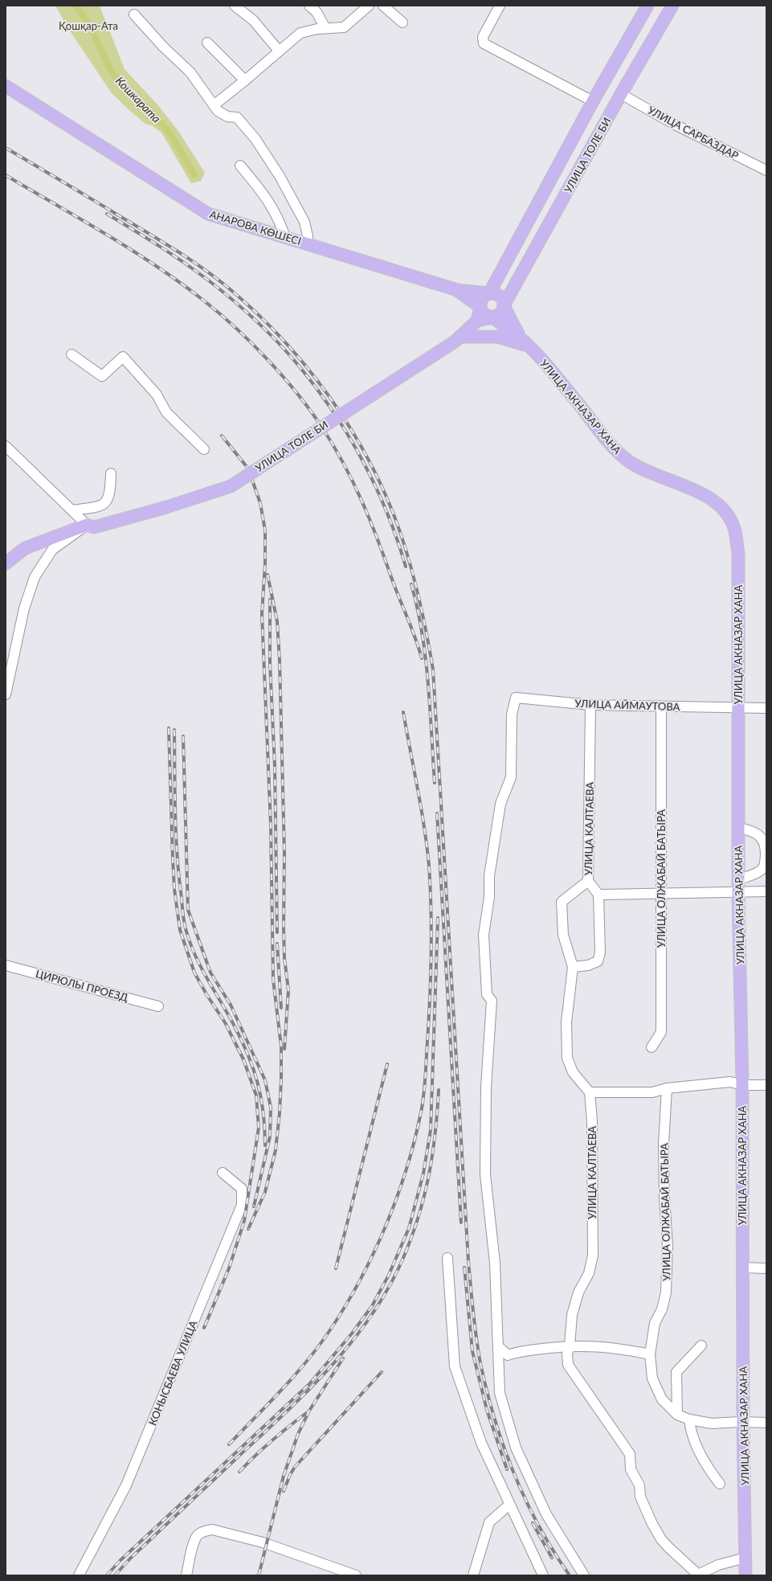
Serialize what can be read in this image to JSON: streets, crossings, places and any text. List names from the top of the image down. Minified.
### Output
{"streets":{"main road":["УЛИЦА ТОЛЕ БИ","АНАРОВА КӨШЕСІ","УЛИЦА АКНАЗАР ХАНА"],"street":["УЛИЦА САРБАЗДАР","УЛИЦА АЙМАУТОВА","УЛИЦА КАЛТАЕВА","УЛИЦА ОЛЖАБАЙ БАТЫРА","ЦИРЮЛЫ ПРОЕЗД","КОНЫСБАЕВА УЛИЦА"]},"crossings":[["УЛИЦА САРБАЗДАР","УЛИЦА ТОЛЕ БИ"],["УЛИЦА ТОЛЕ БИ","УЛИЦА АКНАЗАР ХАНА"],["УЛИЦА АКНАЗАР ХАНА","УЛИЦА АЙМАУТОВА"],["УЛИЦА АКНАЗАР ХАНА","УЛИЦА КАЛТАЕВА"],["УЛИЦА АКНАЗАР ХАНА","УЛИЦА ОЛЖАБАЙ БАТЫРА"],["УЛИЦА АЙМАУТОВА","УЛИЦА КАЛТАЕВА"],["УЛИЦА АЙМАУТОВА","УЛИЦА ОЛЖАБАЙ БАТЫРА"]],"water":["Кошкарата"],"parks":["Қошқар-Ата"]}
